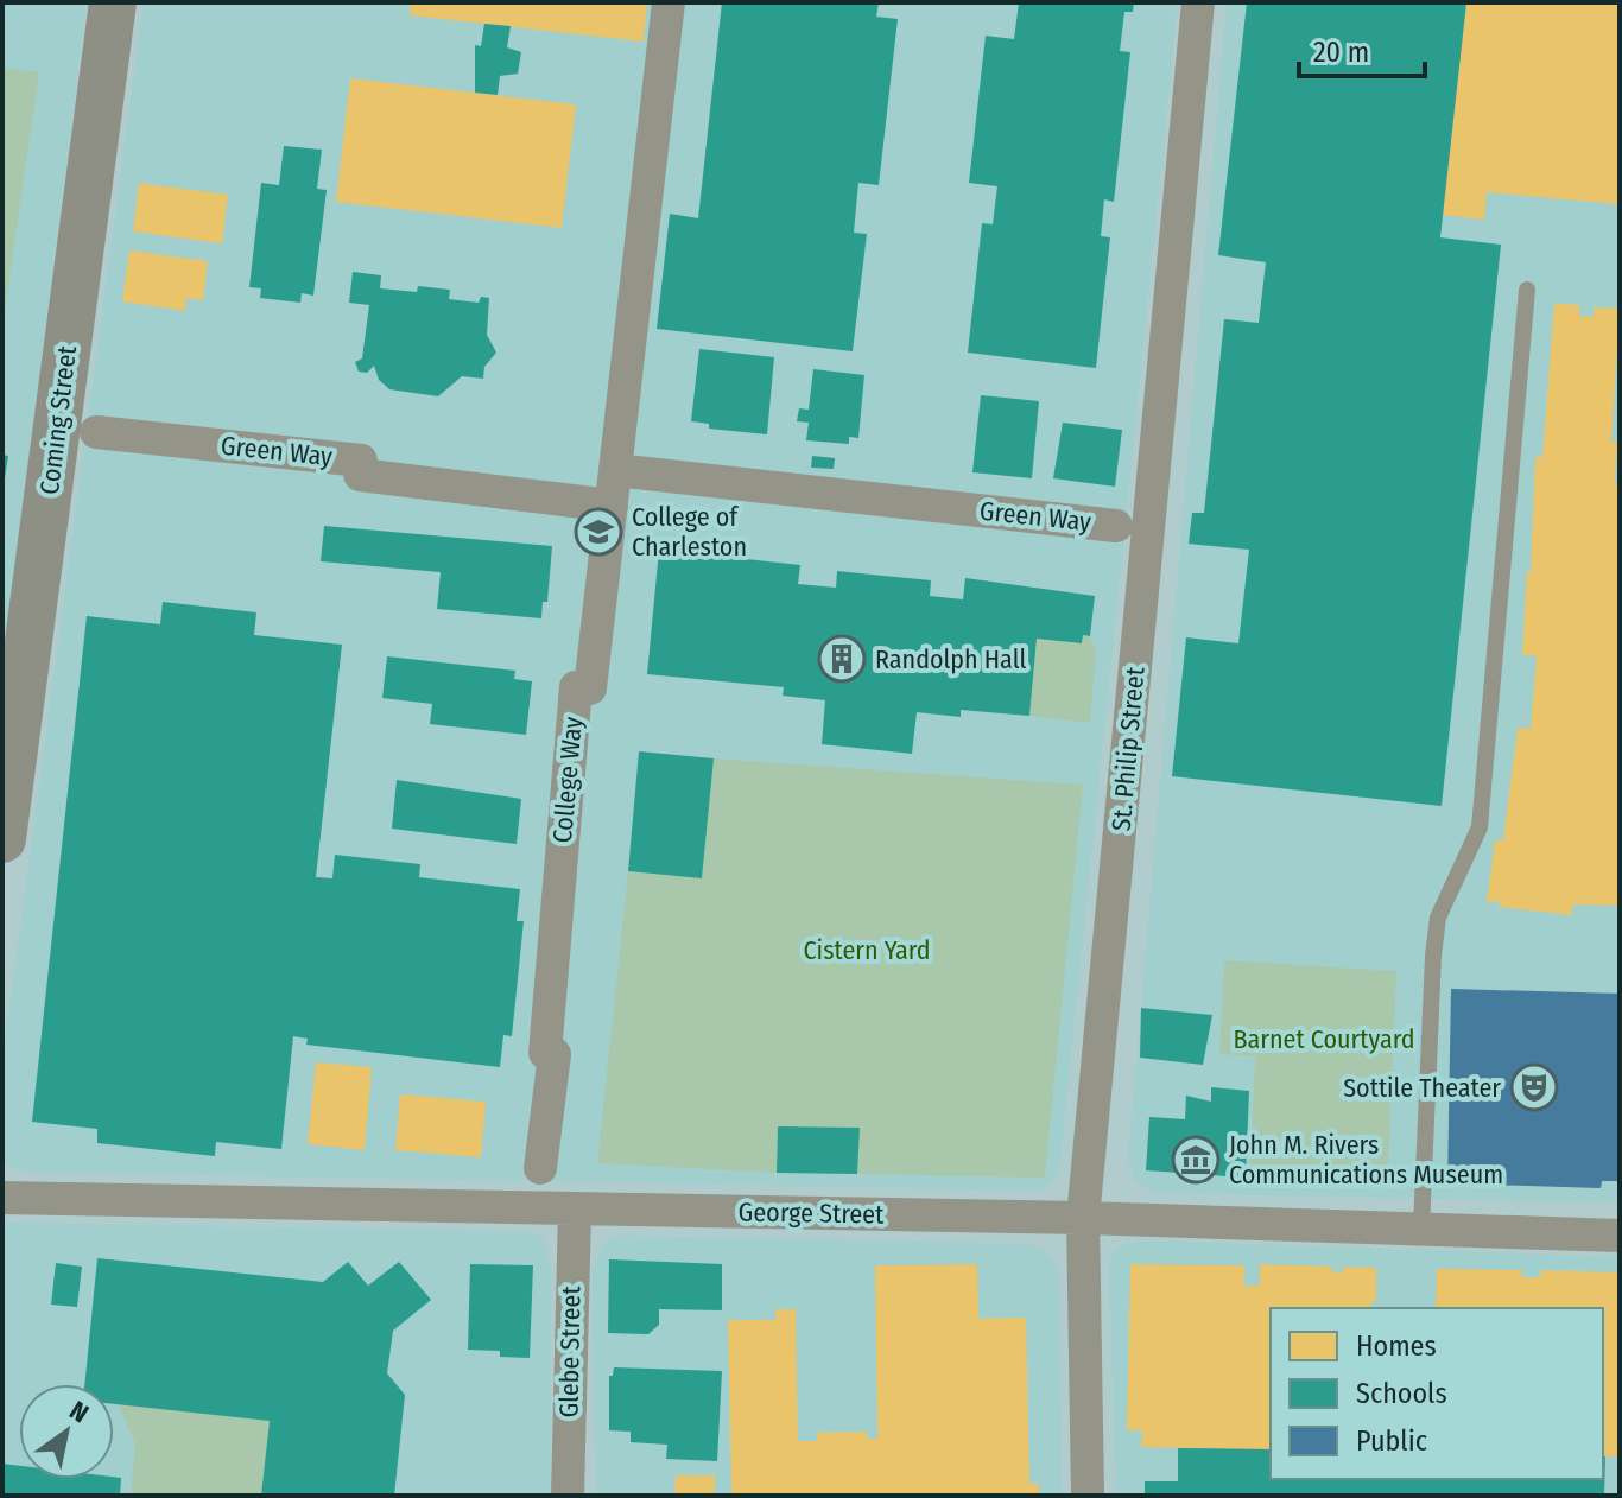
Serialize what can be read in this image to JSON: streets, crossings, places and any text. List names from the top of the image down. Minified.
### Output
{"streets":{"street":["Coming Street","Green Way","St. Philip Street","College Way","George Street","Glebe Street"]},"crossings":[["Green Way","College Way"],["St. Philip Street","George Street"],["George Street","Glebe Street"]],"parks":["Cistern Yard","Barnet Courtyard"],"places":{"school or university":["College of Charleston"],"building":["Randolph Hall"],"theatre":["Sottile Theater"],"museum":["John M. Rivers Communications Museum"]},"legend":["Homes","Schools","Public"],"scale_bar":"20 m","north":"top right"}
